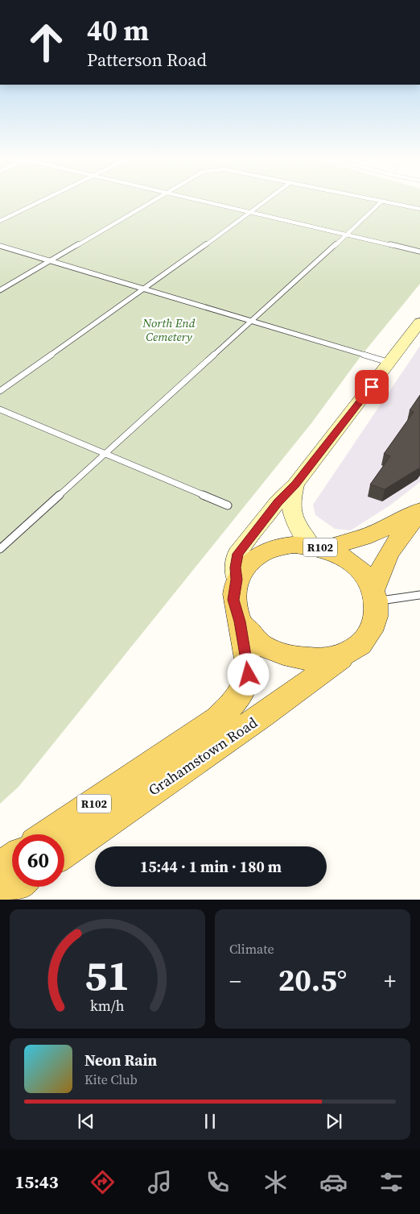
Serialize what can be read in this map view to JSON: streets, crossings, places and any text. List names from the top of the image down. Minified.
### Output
{"streets":{"main road":["R102","Grahamstown Road"]},"parks":["North End Cemetery"],"page":{"turn":["40 m","Patterson Road"],"limit":"60","trip":"15:44 · 1 min · 180 m","tile":"Climate","heat":["−","20.5°","+"],"song":["Neon Rain","Kite Club"],"tabs":"15:43","gauge":["51","km/h"]}}
